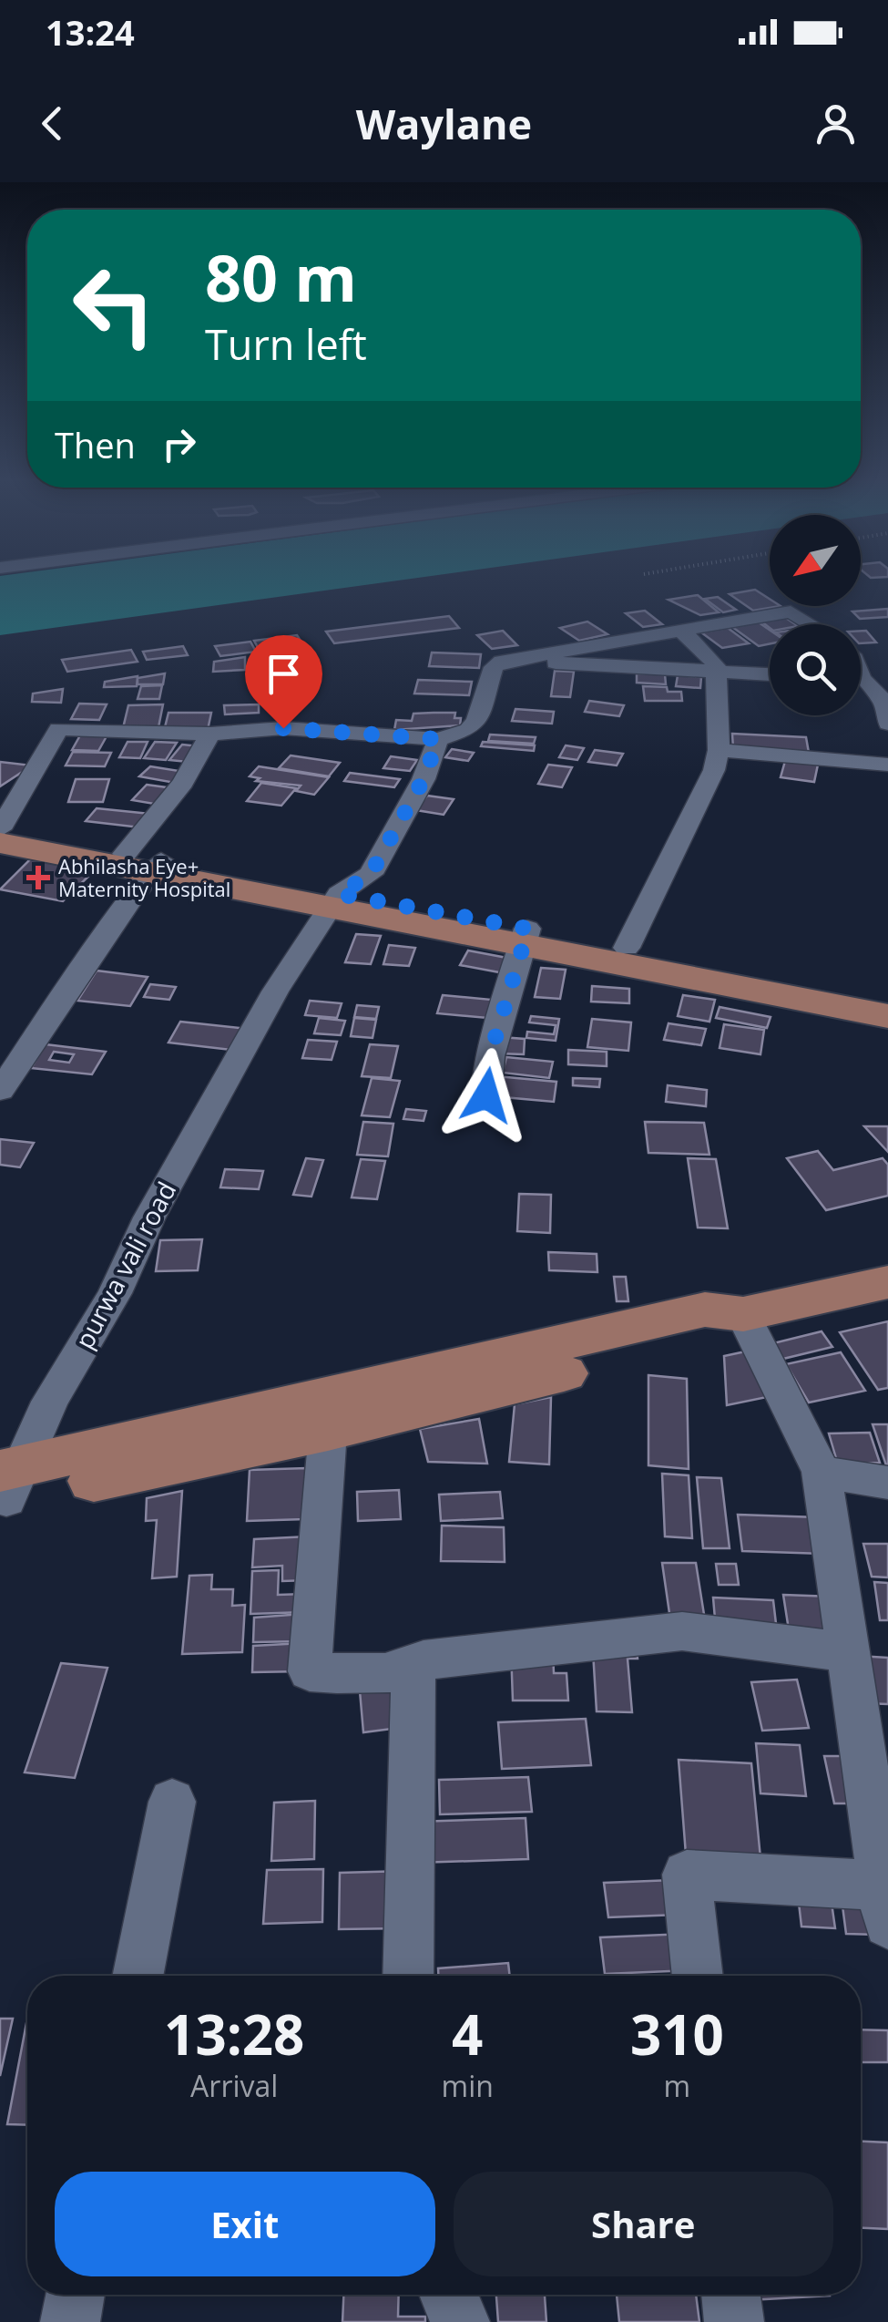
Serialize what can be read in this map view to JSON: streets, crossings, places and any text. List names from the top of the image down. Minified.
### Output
{"streets":{"street":["purwa vali road"]},"places":{"health":["Abhilasha Eye+ Maternity Hospital"]},"north":"bottom left","page":{"status":"13:24","header":"Waylane","turn":["80 m","Turn left"],"then":"Then","eta":["13:28","Arrival","4","min","310","m"],"buttons":["Exit","Share"]}}
